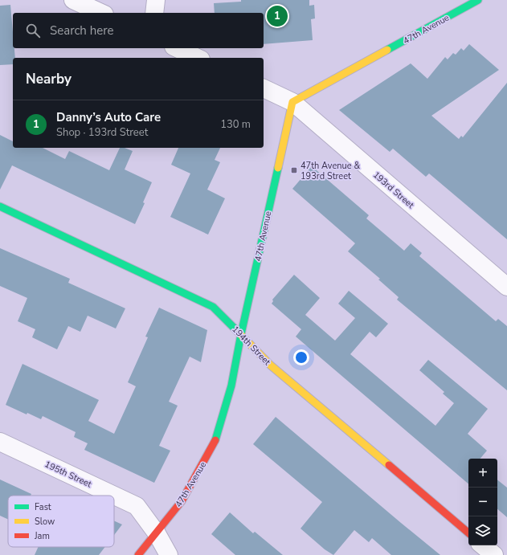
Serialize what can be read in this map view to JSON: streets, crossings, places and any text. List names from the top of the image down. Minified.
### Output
{"streets":{"street":["47th Avenue","193rd Street","194th Street","195th Street"]},"crossings":[["47th Avenue","193rd Street"],["47th Avenue","194th Street"],["47th Avenue","195th Street"]],"places":{"transit":["47th Avenue & 193rd Street"]},"legend":["Fast","Slow","Jam"],"page":{"pins":"1","search":"Search here","heading":"Nearby","list":[{"mark":"1","name":"Danny’s Auto Care","note":"Shop · 193rd Street","value":"130 m"}],"map_buttons":["+","−"]}}
